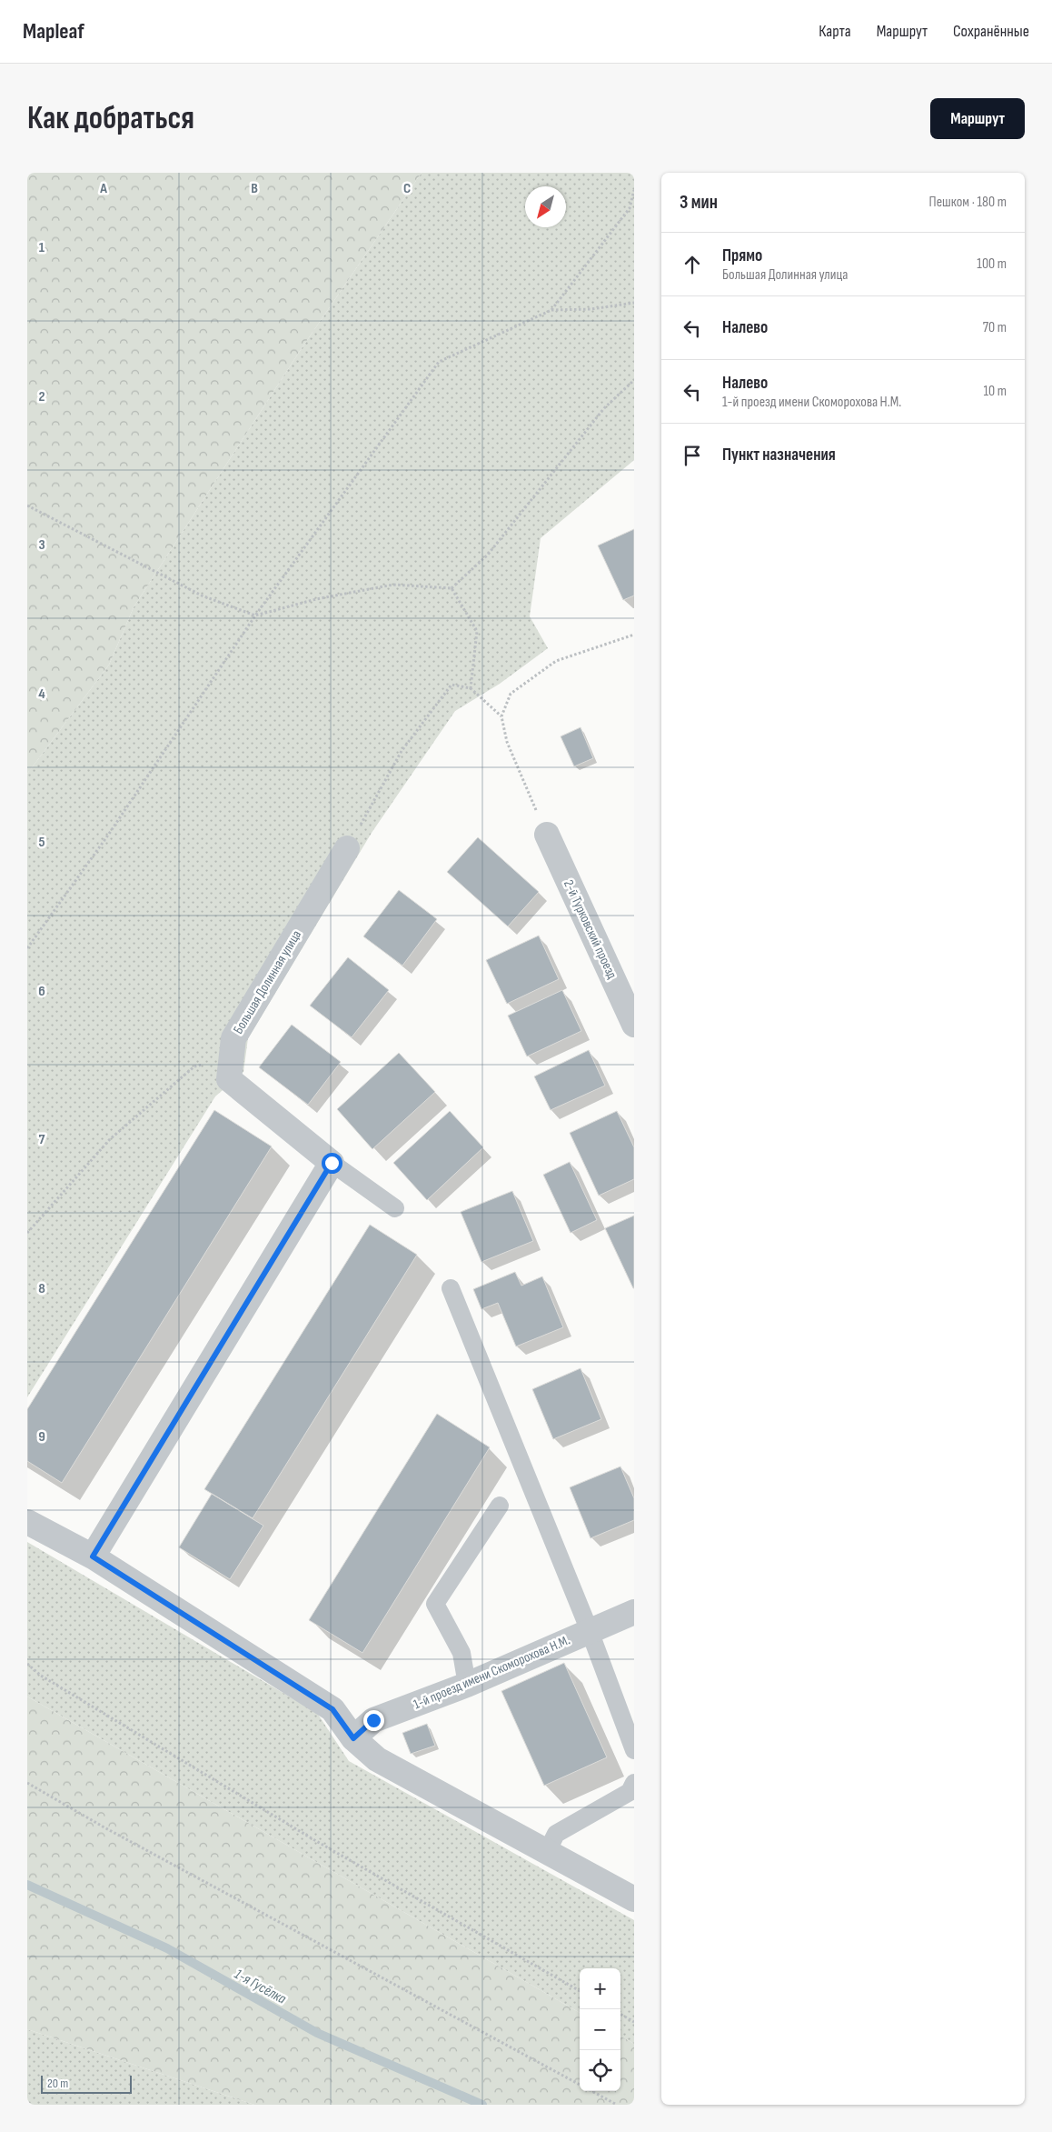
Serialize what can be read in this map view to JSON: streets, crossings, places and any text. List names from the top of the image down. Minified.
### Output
{"streets":{"street":["2-й Турковский проезд","Большая Долинная улица","1-й проезд имени Скоморохова Н.М."]},"water":["1-я Гусёлка"],"scale_bar":"20 m","north":"bottom left","page":{"header":"Mapleaf","nav":["Карта","Маршрут","Сохранённые"],"buttons":"Маршрут","title":"Как добраться","heading":["3 мин","Пешком · 180 m"],"list":[["Прямо","Большая Долинная улица","100 m"],["Налево","70 m"],["Налево","1-й проезд имени Скоморохова Н.М.","10 m"],"Пункт назначения"],"map_buttons":["+","−"],"scale":"20 m"},"grid":{"columns":["A","B","C"],"rows":["1","2","3","4","5","6","7","8","9"]}}
